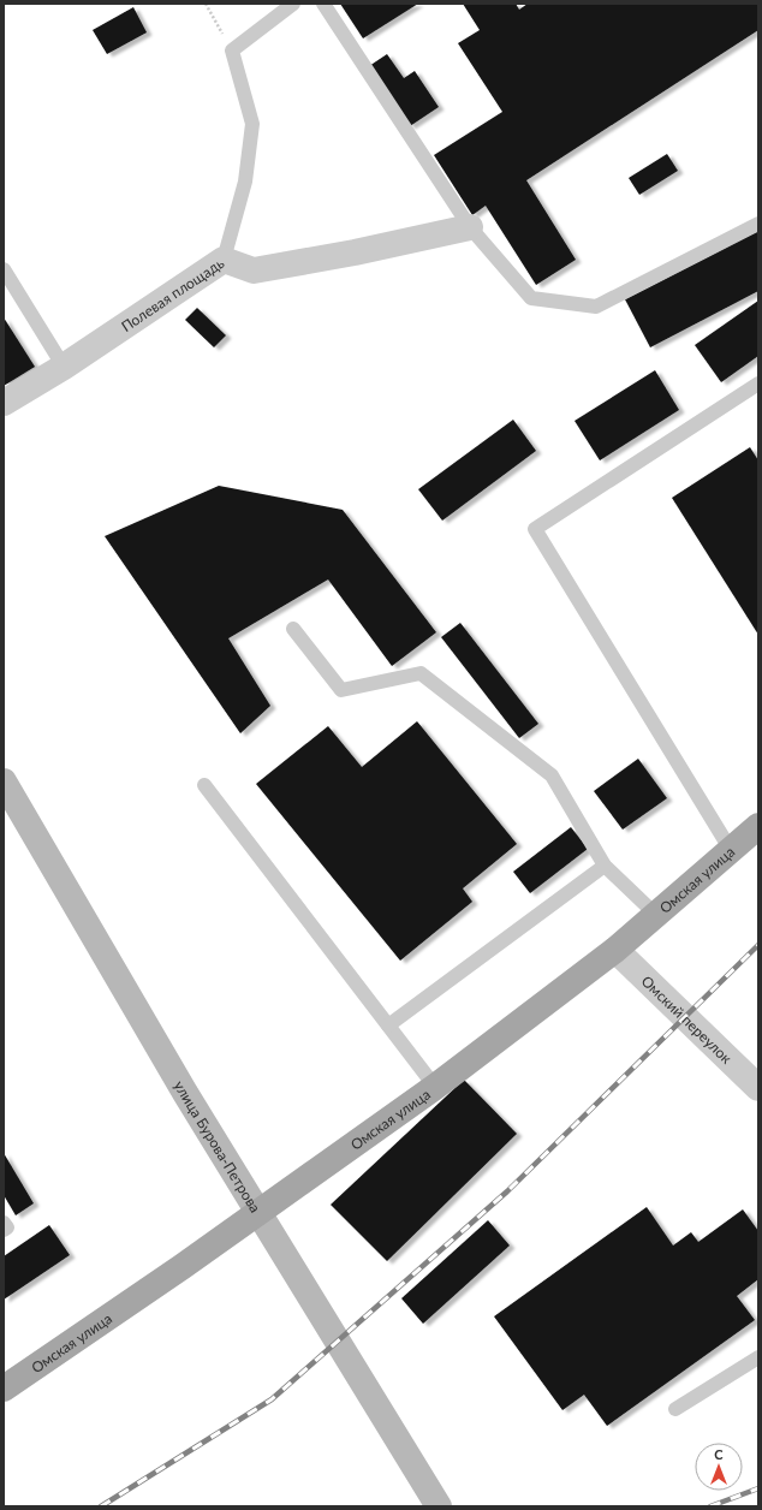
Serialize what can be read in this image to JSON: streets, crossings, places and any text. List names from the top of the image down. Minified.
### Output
{"streets":{"main road":["Омская улица","улица Бурова-Петрова"],"street":["Полевая площадь","Омский переулок"]},"crossings":[["Омская улица","Омский переулок"]],"north":"top"}
